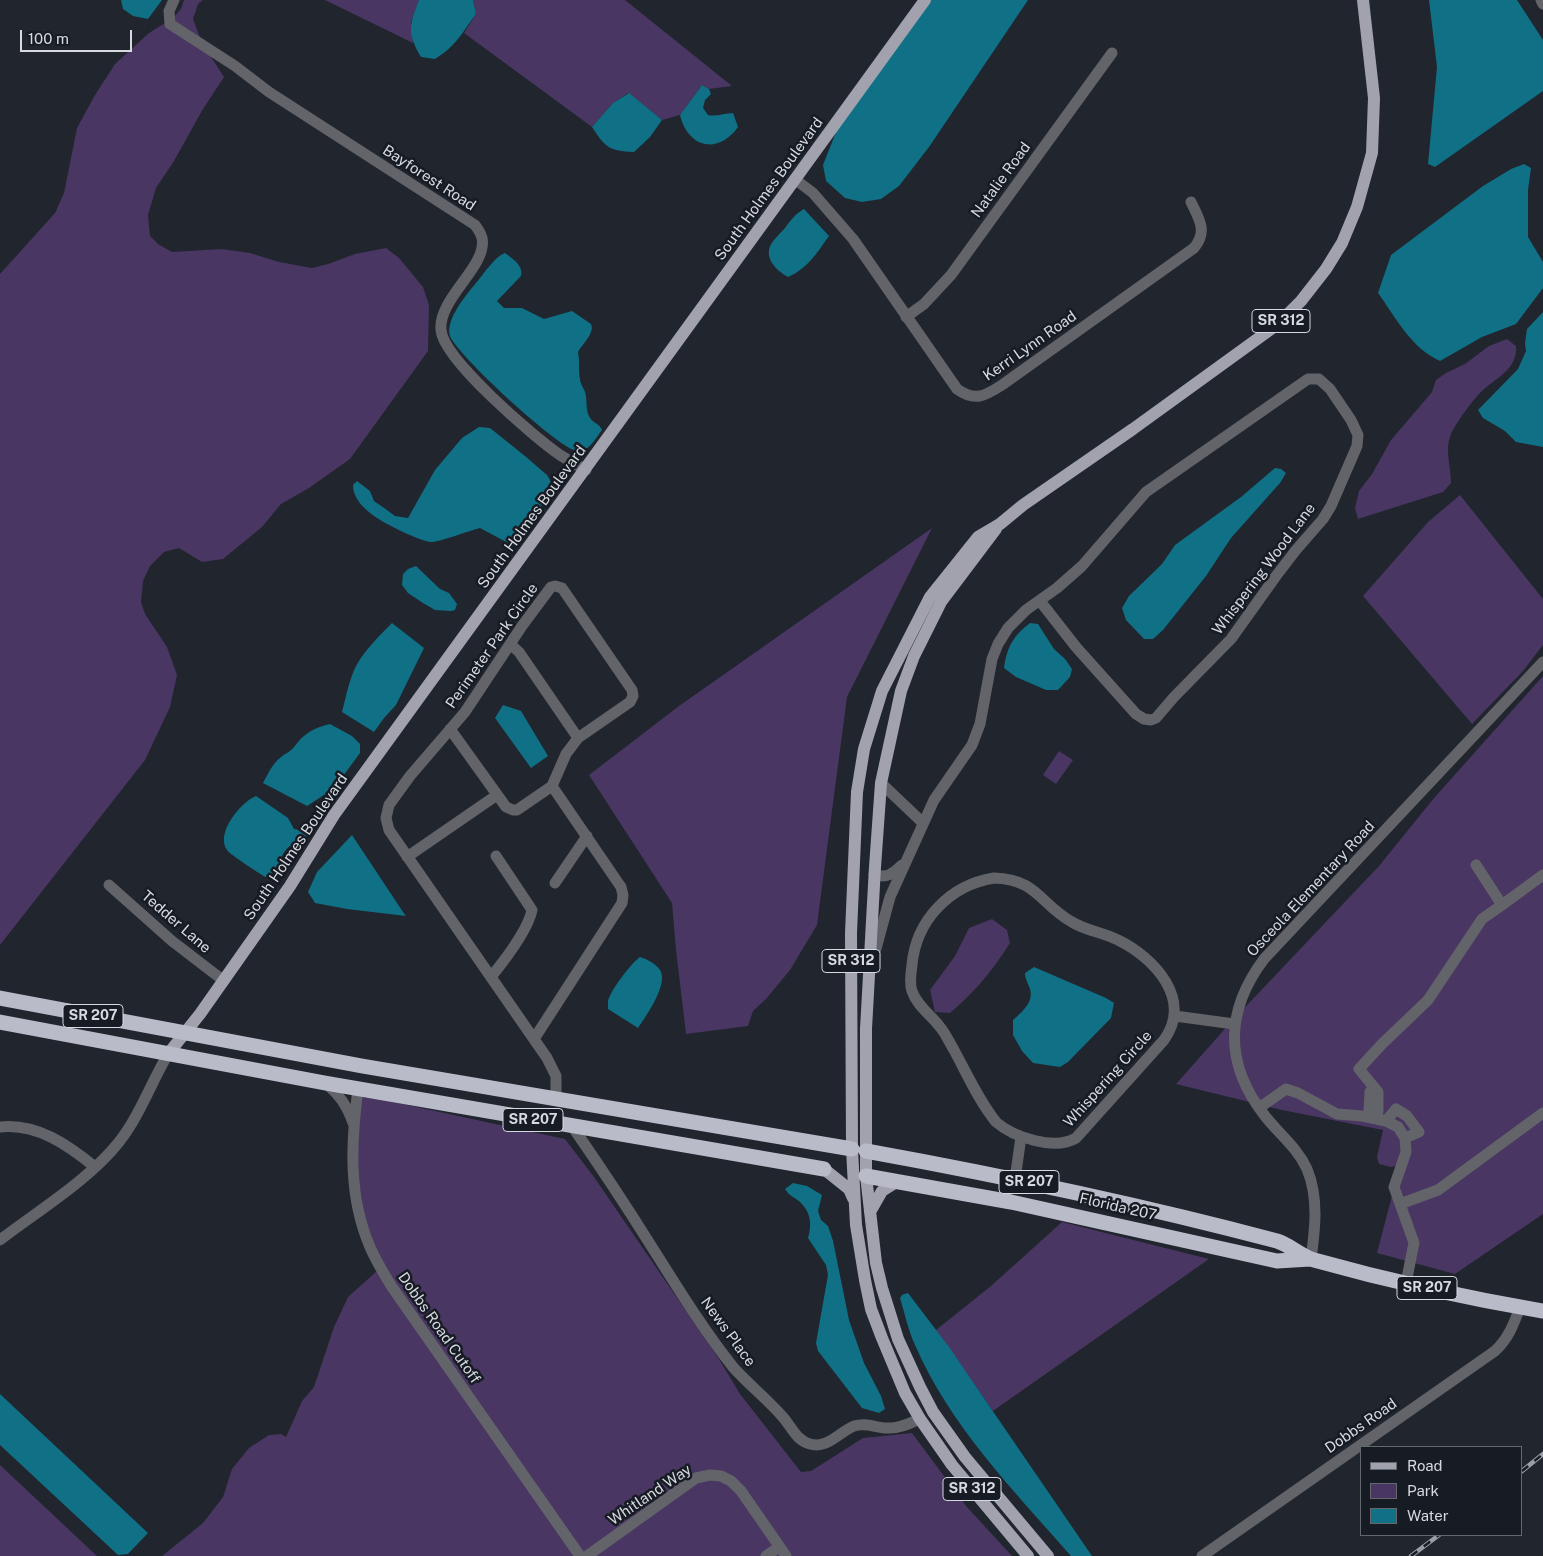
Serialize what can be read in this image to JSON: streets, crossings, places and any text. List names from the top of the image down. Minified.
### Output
{"streets":{"highway":["SR 207","Florida 207"],"main road":["South Holmes Boulevard","SR 312"],"street":["Bayforest Road","Natalie Road","Kerri Lynn Road","Whispering Wood Lane","Perimeter Park Circle","Osceola Elementary Road","Tedder Lane","Whispering Circle","Dobbs Road Cutoff","News Place","Dobbs Road","Whitland Way"]},"crossings":[["Bayforest Road","South Holmes Boulevard"],["Natalie Road","Kerri Lynn Road"],["South Holmes Boulevard","Kerri Lynn Road"],["South Holmes Boulevard","Tedder Lane"],["South Holmes Boulevard","SR 207"],["SR 312","Whispering Wood Lane"],["SR 312","SR 207"],["SR 312","Florida 207"],["SR 312","News Place"],["Perimeter Park Circle","SR 207"],["Osceola Elementary Road","SR 207"],["Osceola Elementary Road","Florida 207"],["SR 207","Florida 207"],["SR 207","Dobbs Road Cutoff"],["SR 207","News Place"],["SR 207","Dobbs Road"]],"legend":["Road","Park","Water"],"scale_bar":"100 m"}
